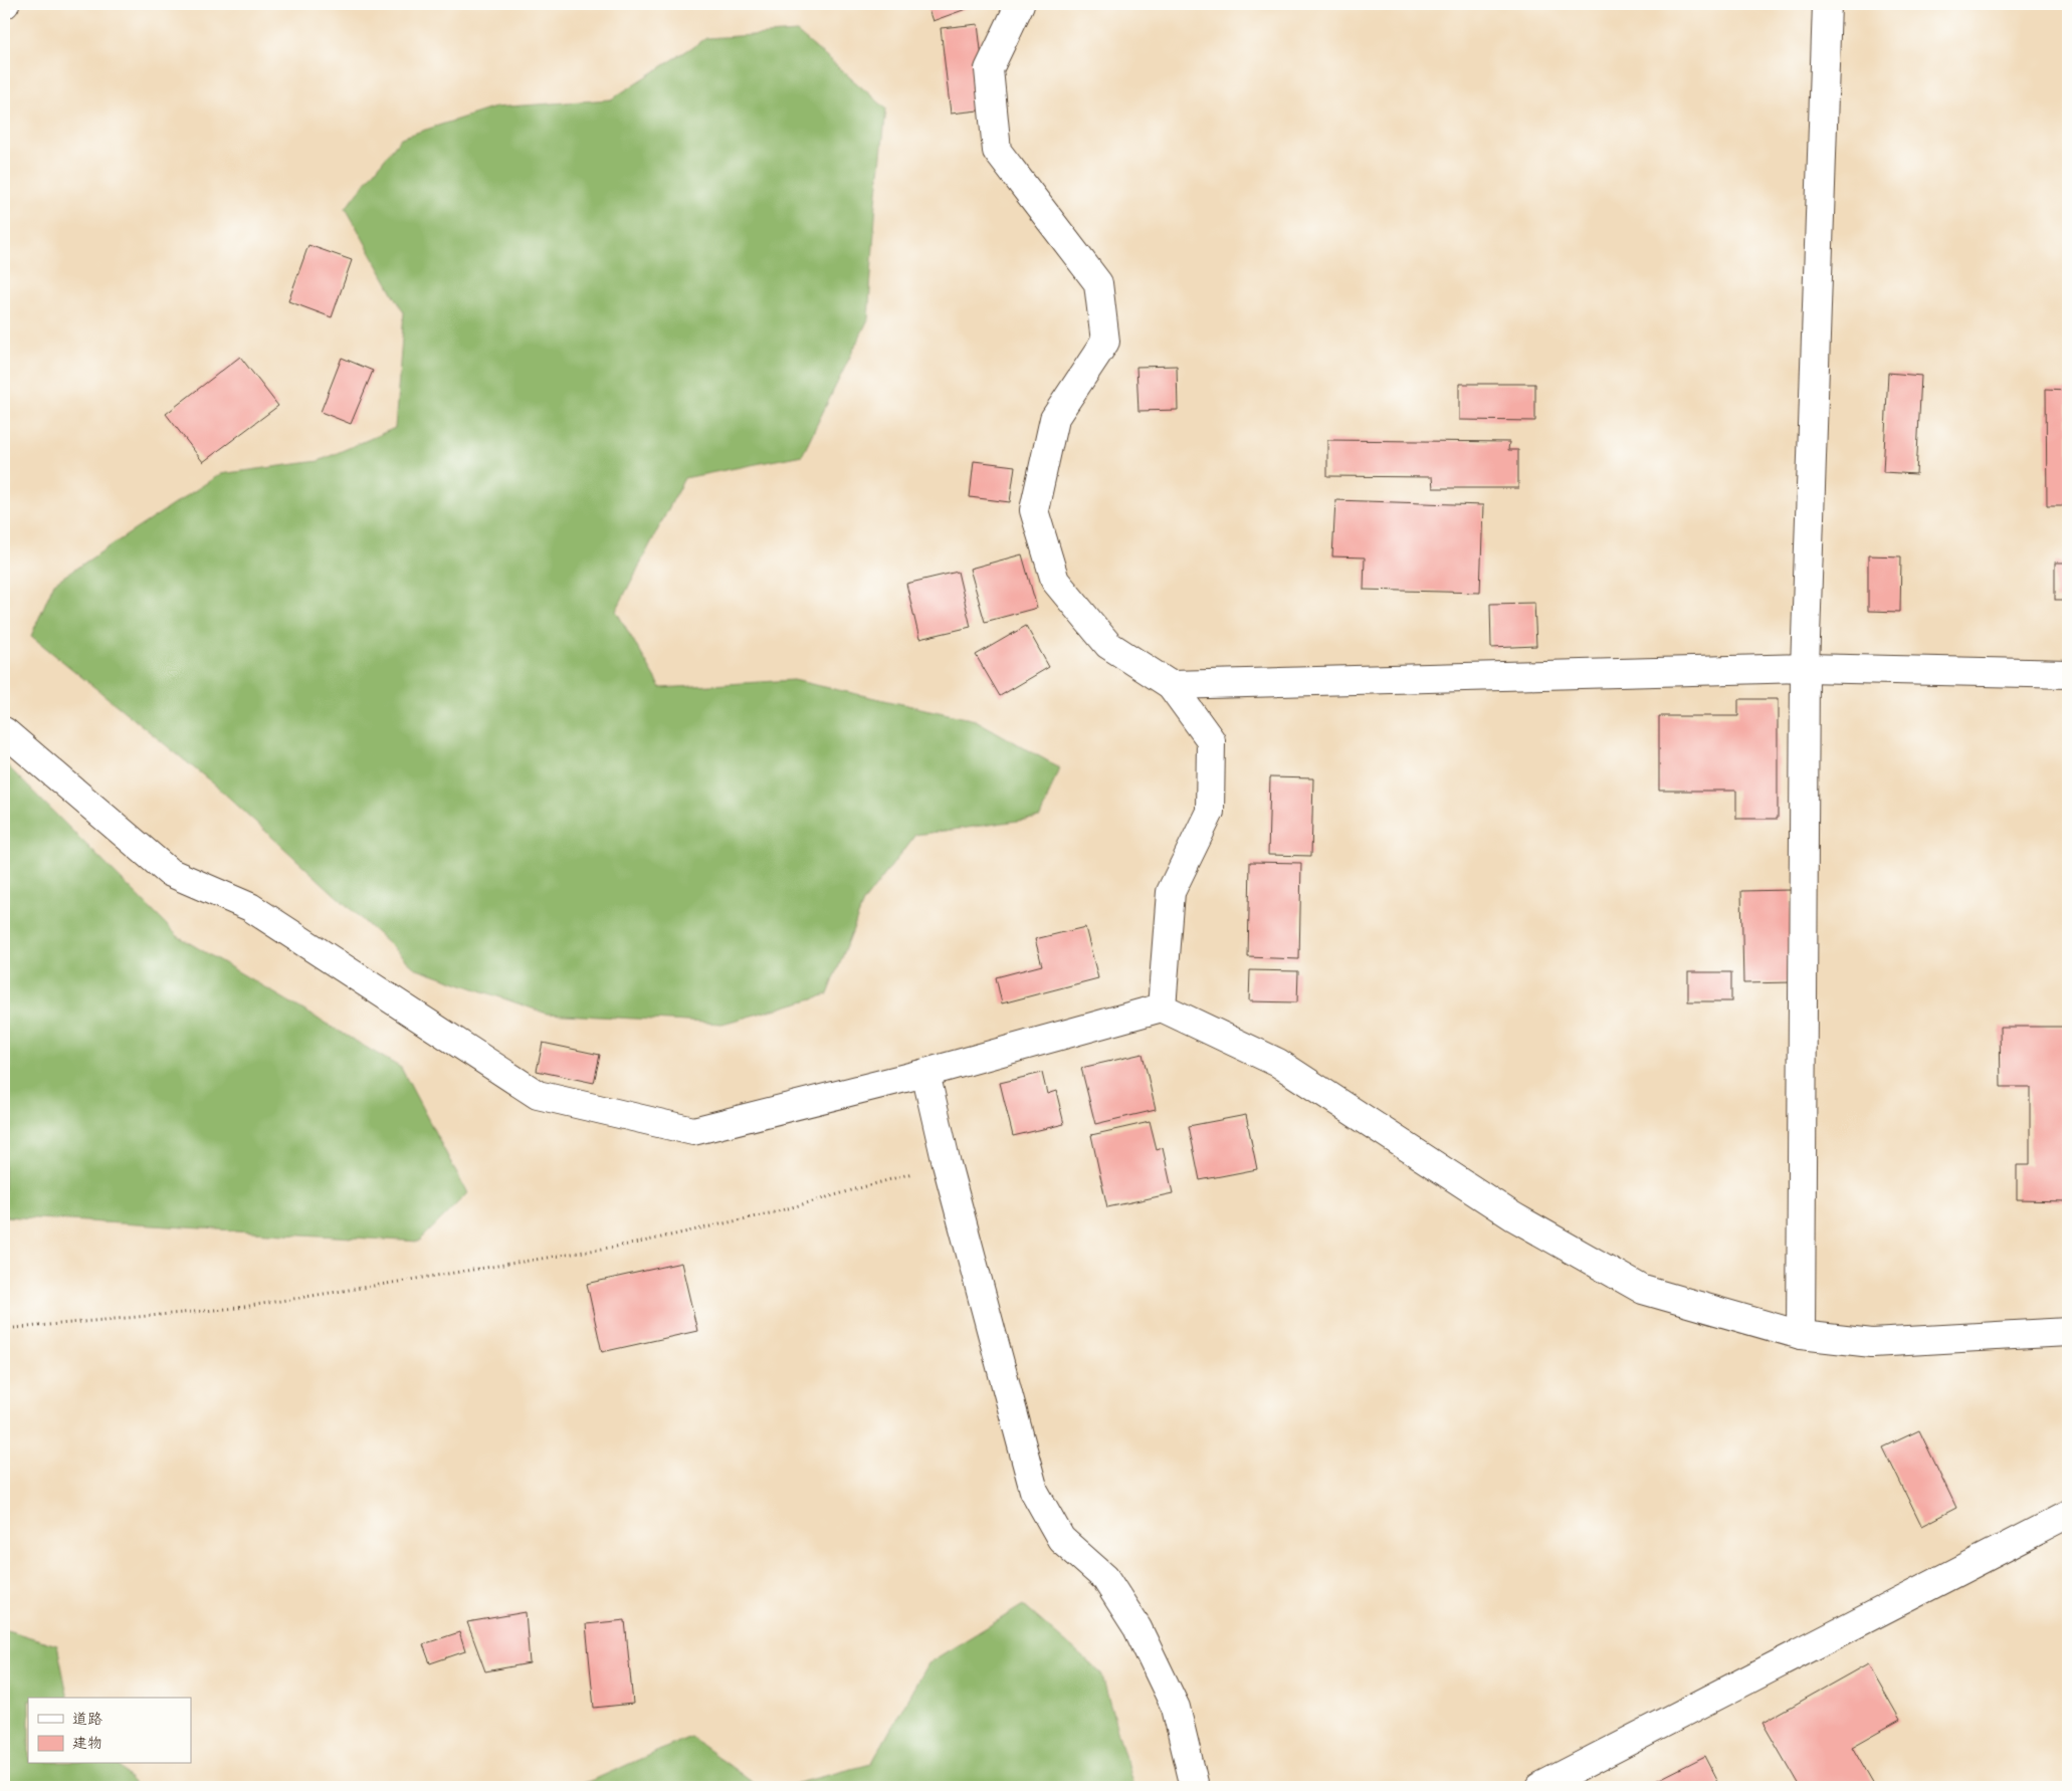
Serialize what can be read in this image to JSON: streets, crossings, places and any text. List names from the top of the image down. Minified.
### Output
{"legend":["道路","建物"]}
